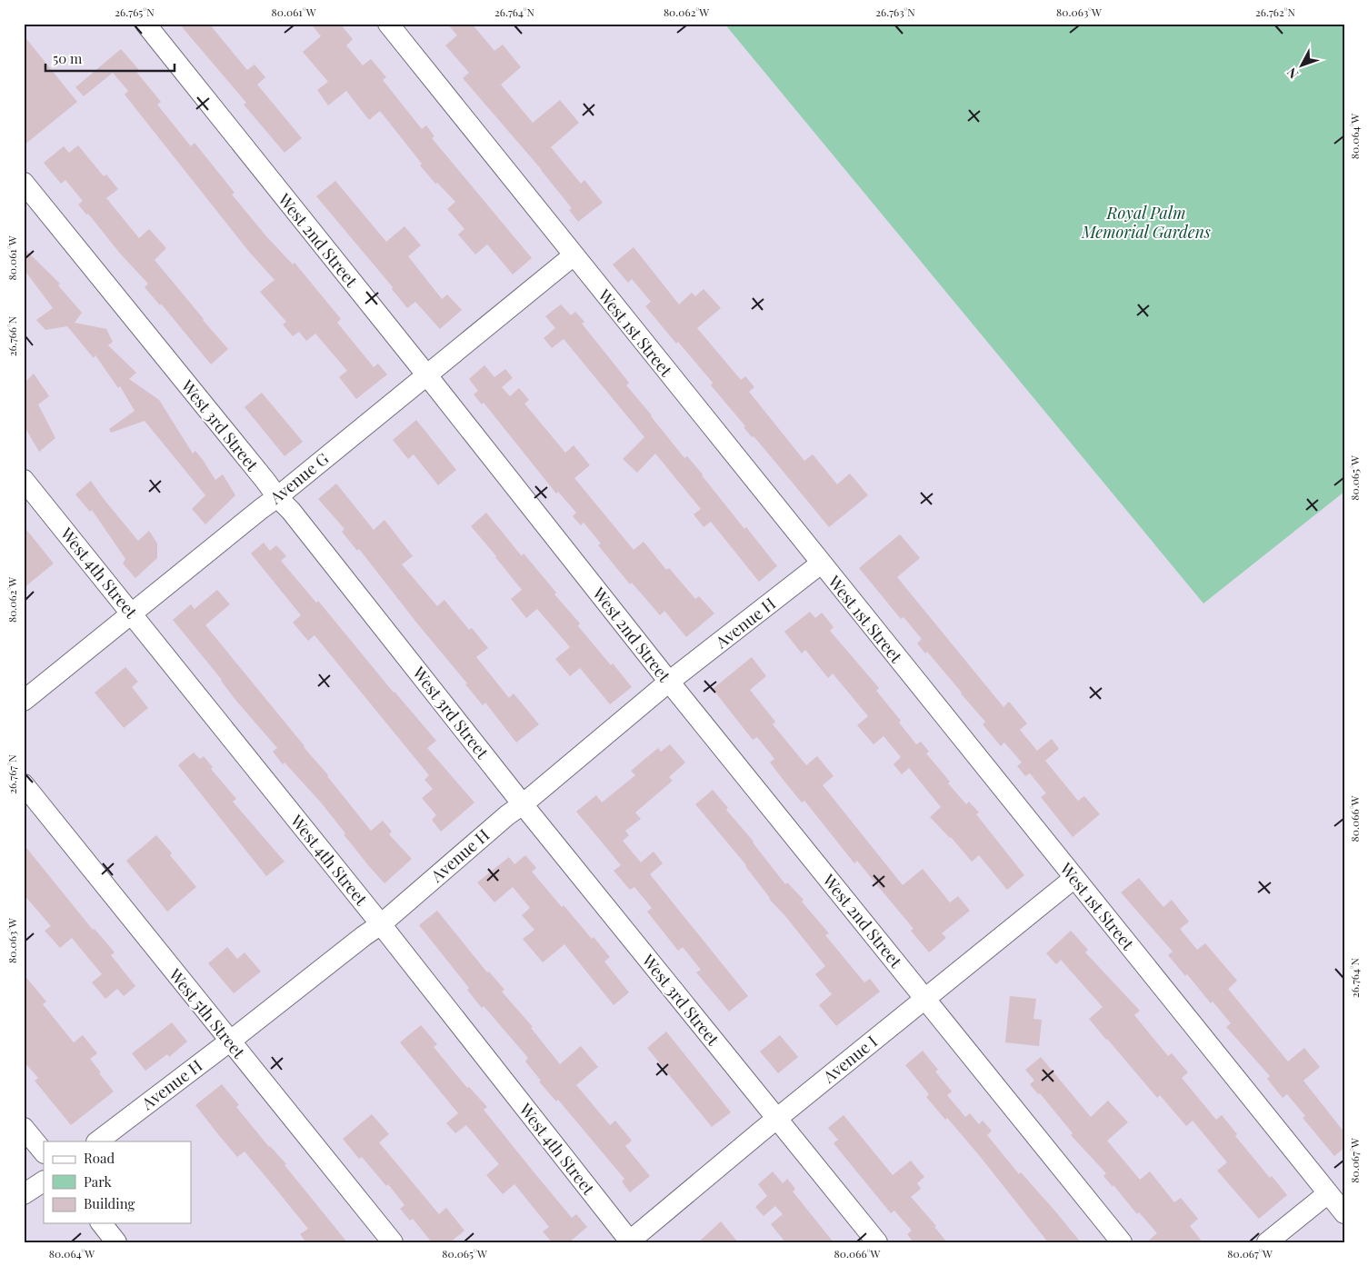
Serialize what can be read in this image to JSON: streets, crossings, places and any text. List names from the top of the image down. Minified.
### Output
{"streets":{"street":["West 2nd Street","West 1st Street","West 3rd Street","Avenue G","West 4th Street","Avenue H","West 5th Street","Avenue I"]},"crossings":[["West 2nd Street","Avenue G"],["West 2nd Street","Avenue H"],["West 2nd Street","Avenue I"],["West 1st Street","Avenue G"],["West 1st Street","Avenue H"],["West 1st Street","Avenue I"],["West 3rd Street","Avenue G"],["West 3rd Street","Avenue H"],["West 3rd Street","Avenue I"],["Avenue G","West 4th Street"],["West 4th Street","Avenue H"],["West 4th Street","Avenue I"],["Avenue H","West 5th Street"]],"parks":["Royal Palm Memorial Gardens"],"legend":["Road","Park","Building"],"scale_bar":"50 m","north":"bottom left","coordinates":["26.765°N","80.061°W","26.764°N","80.062°W","26.763°N","80.063°W","26.762°N","80.064°W","26.766°N","80.065°W","26.767°N","80.066°W","80.067°W"]}
